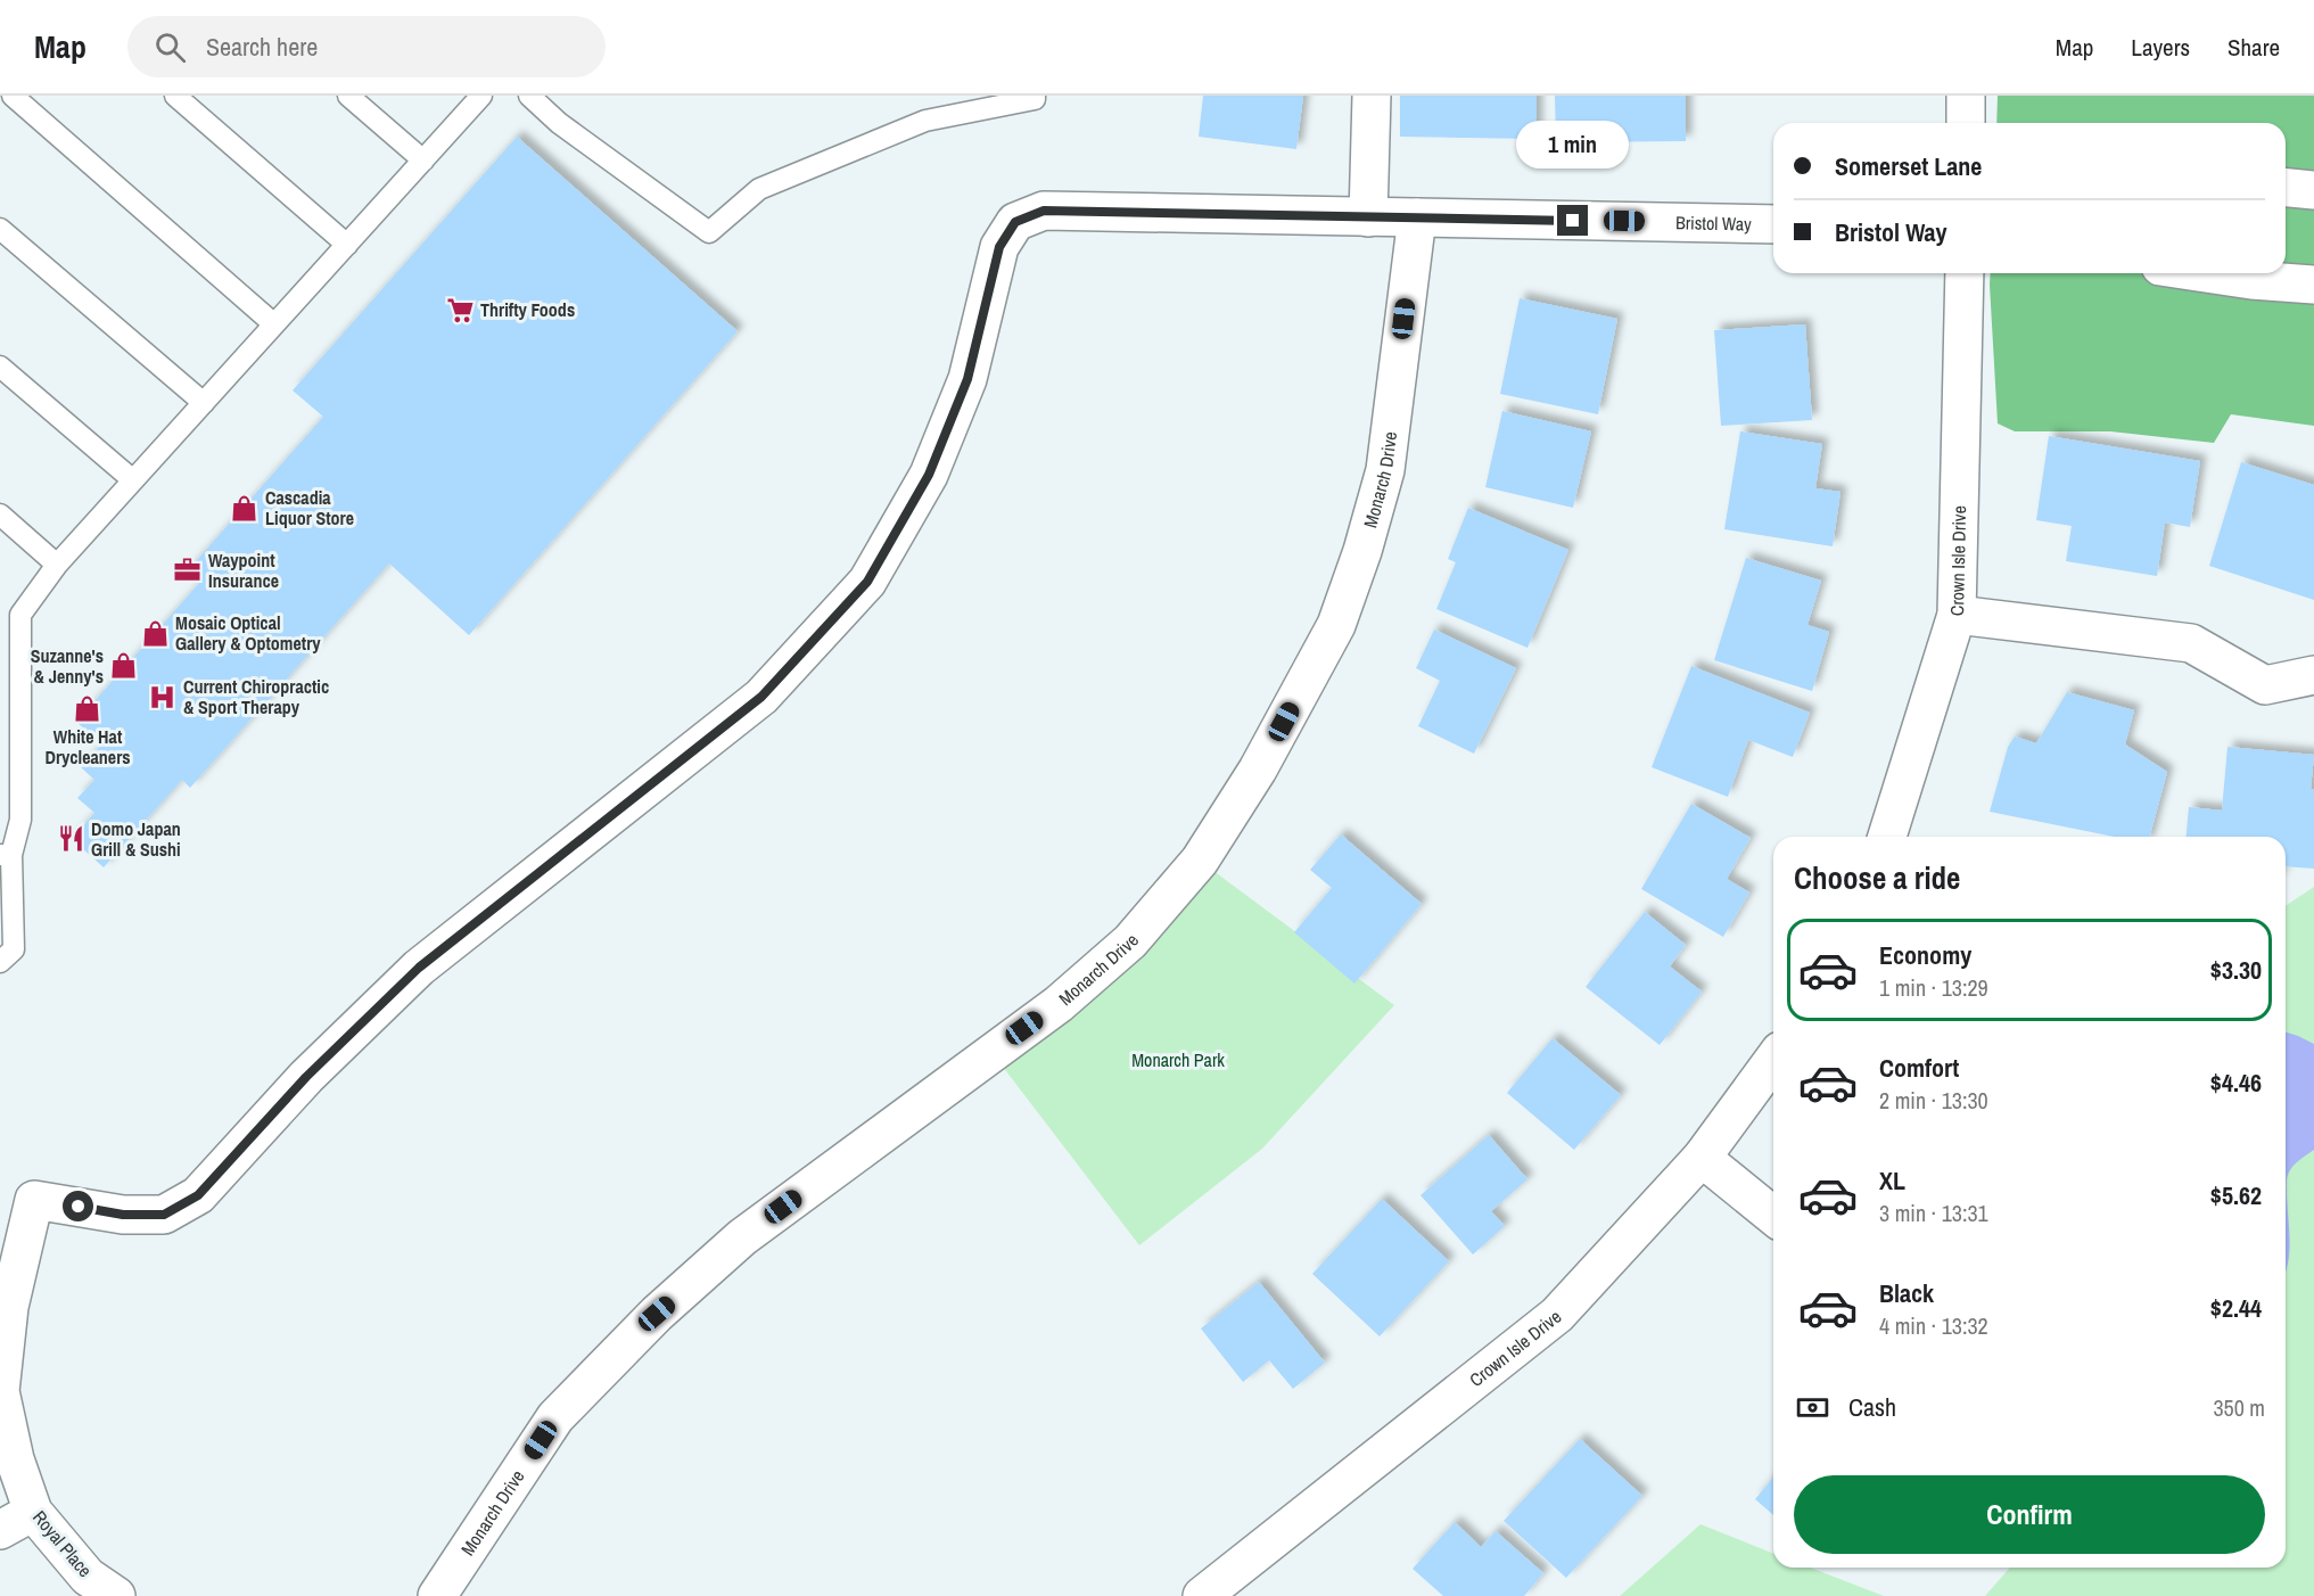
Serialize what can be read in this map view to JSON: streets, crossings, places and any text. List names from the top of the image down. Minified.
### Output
{"streets":{"street":["Bristol Way","Monarch Drive","Crown Isle Drive","Royal Place"]},"crossings":[["Bristol Way","Monarch Drive"],["Bristol Way","Royal Place"]],"parks":["Monarch Park"],"places":{"supermarket":["Thrifty Foods"],"shop":["Cascadia Liquor Store","Mosaic Optical Gallery & Optometry","Suzanne's & Jenny's","White Hat Drycleaners"],"office":["Waypoint Insurance"],"hospital":["Current Chiropractic & Sport Therapy"],"restaurant":["Domo Japan Grill & Sushi"]},"page":{"header":"Map","search":"Search here","nav":["Map","Layers","Share"],"bubble":"1 min","banner":["Somerset Lane","Bristol Way"],"heading":"Choose a ride","list":[{"name":"Economy","note":"1 min · 13:29","value":"$3.30"},{"name":"Comfort","note":"2 min · 13:30","value":"$4.46"},{"name":"XL","note":"3 min · 13:31","value":"$5.62"},{"name":"Black","note":"4 min · 13:32","value":"$2.44"}],"pay":["Cash","350 m"],"buttons":"Confirm"}}
